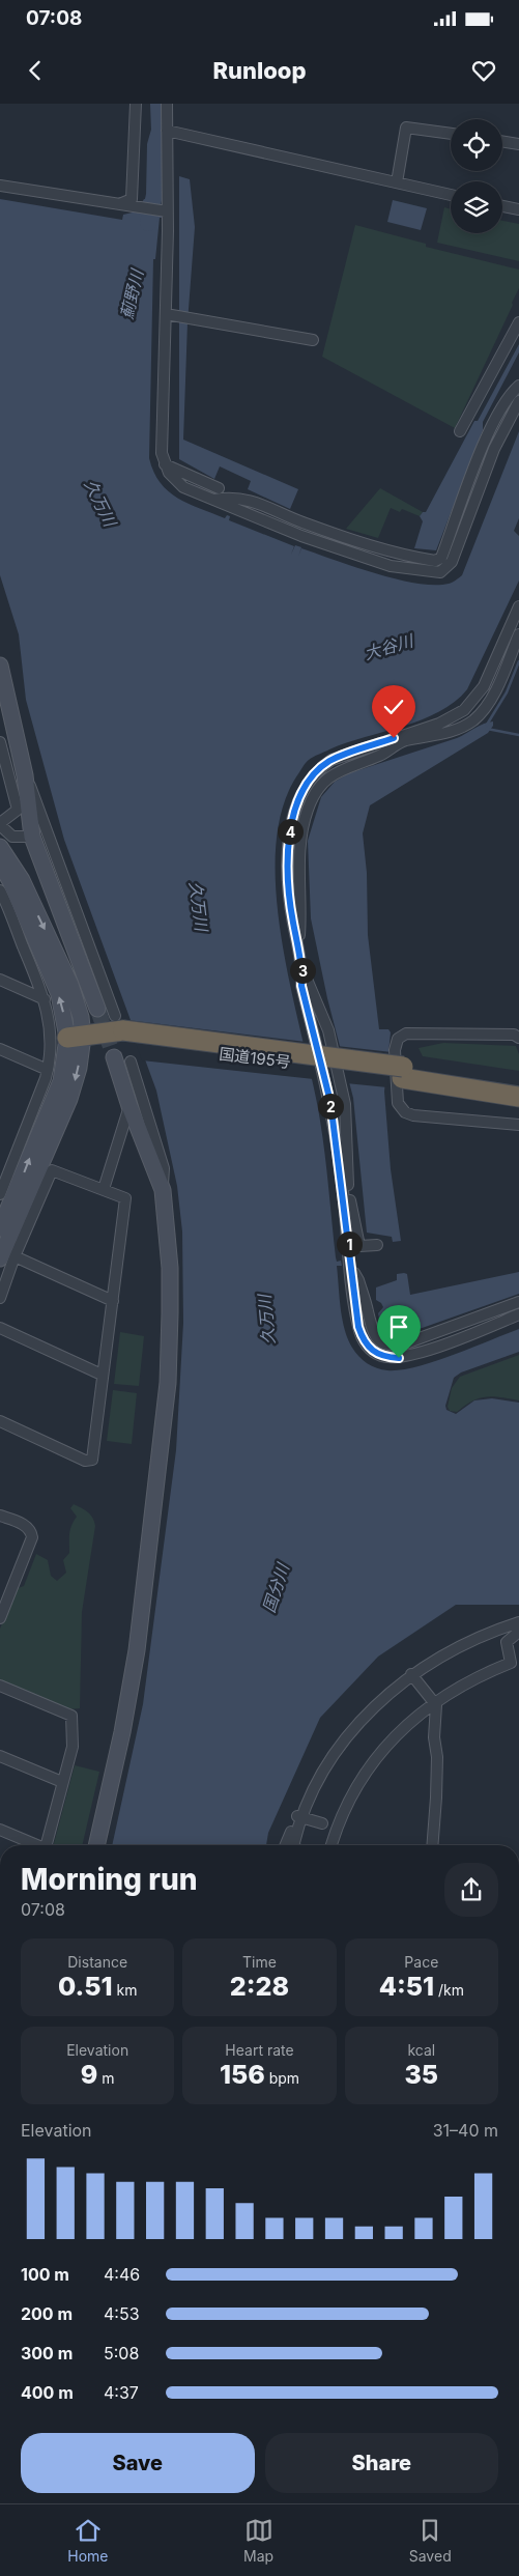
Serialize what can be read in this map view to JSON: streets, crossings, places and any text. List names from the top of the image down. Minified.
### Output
{"streets":{"highway":["国道195号"]},"water":["薊野川","久万川","大谷川","国分川"],"page":{"status":"07:08","header":"Runloop","pins":["4","3","2","1"],"heading":["Morning run","07:08"],"stats":[["Distance","0.51 km"],["Time","2:28"],["Pace","4:51 /km"],["Elevation","9 m"],["Heart rate","156 bpm"],["kcal","35"]],"chart":["Elevation","31–40 m"],"list":[{"name":"100 m","note":"4:46"},{"name":"200 m","note":"4:53"},{"name":"300 m","note":"5:08"},{"name":"400 m","note":"4:37"}],"buttons":["Save","Share"],"tabs":["Home","Map","Saved"]}}
